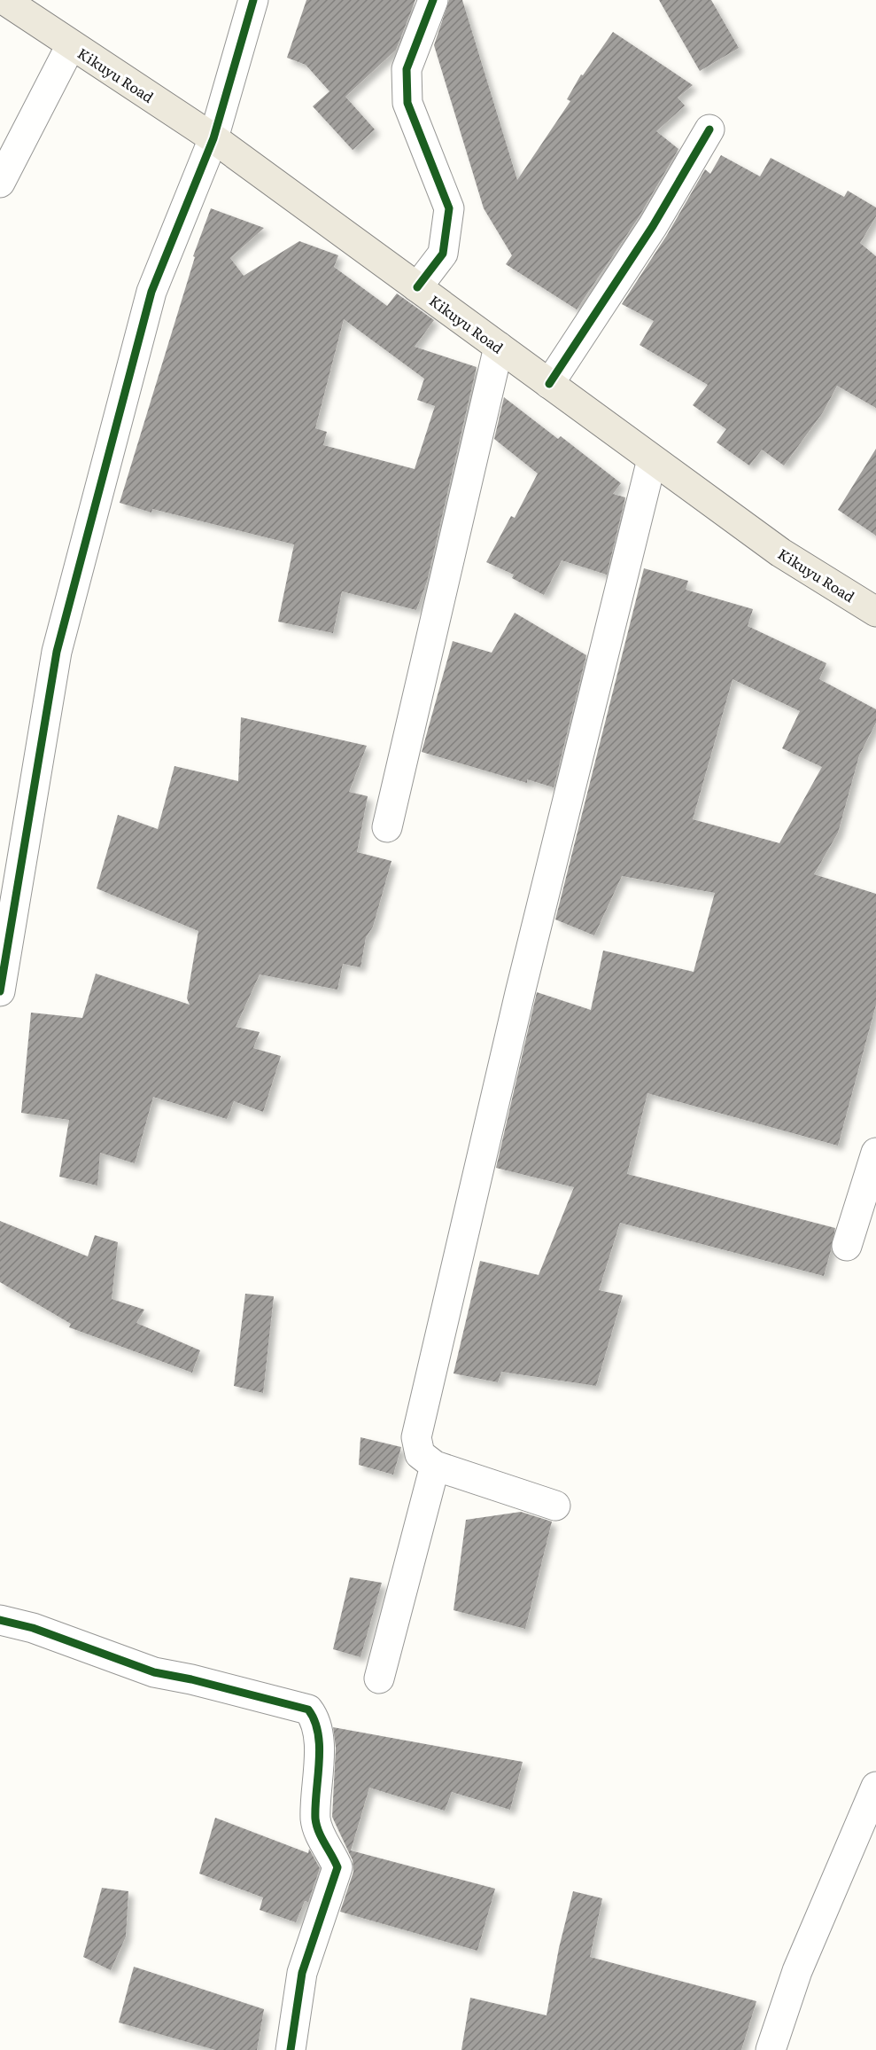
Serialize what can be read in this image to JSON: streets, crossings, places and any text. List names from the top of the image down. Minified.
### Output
{"streets":{"main road":["Kikuyu Road"]}}
